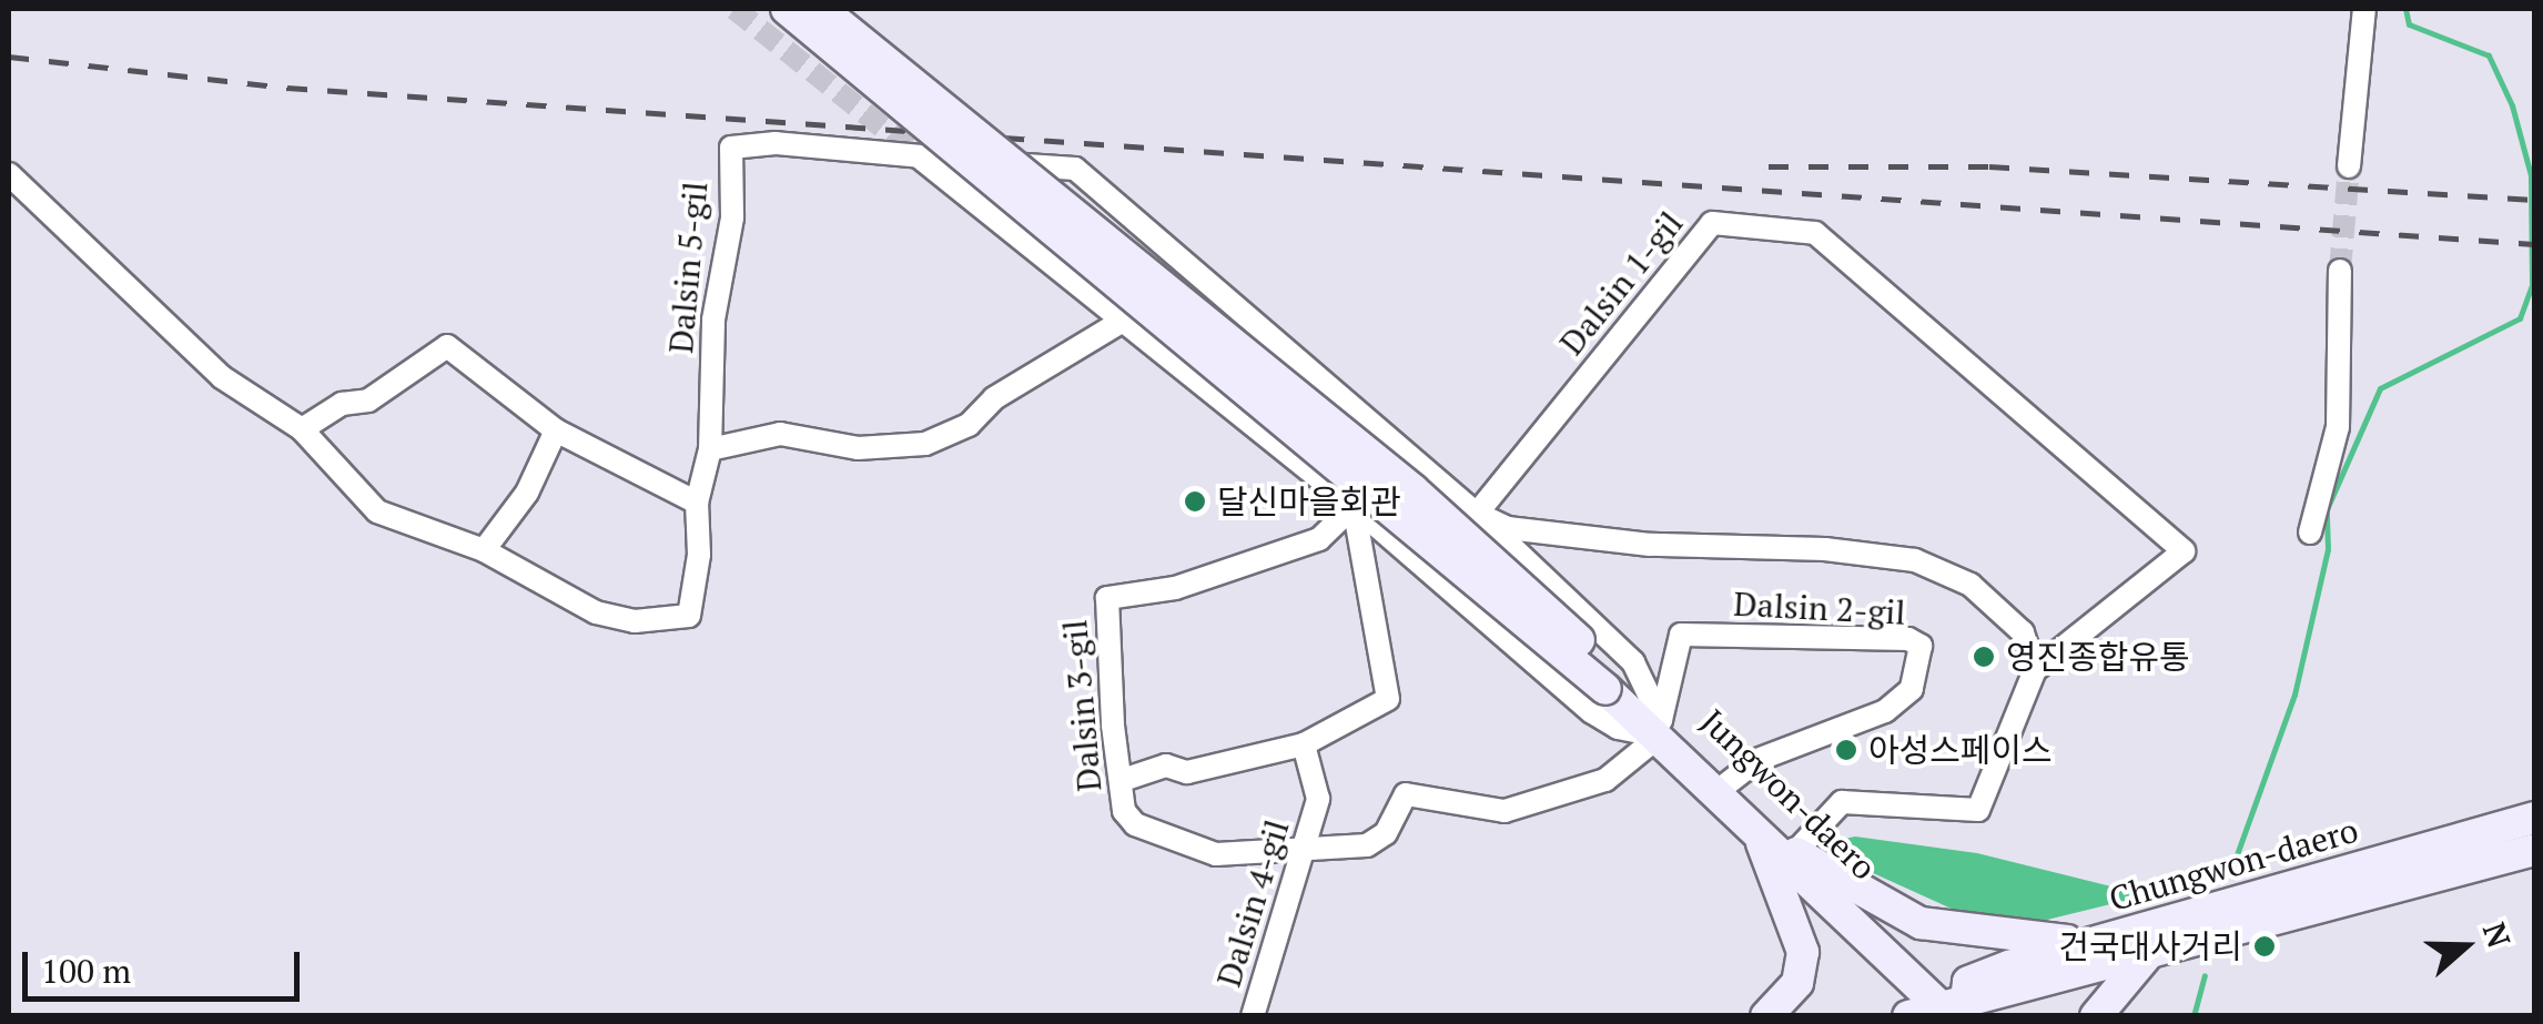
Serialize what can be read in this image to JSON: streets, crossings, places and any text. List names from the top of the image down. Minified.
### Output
{"streets":{"street":["Dalsin 5-gil","Dalsin 1-gil","Dalsin 2-gil","Dalsin 3-gil","Jungwon-daero","Chungwon-daero","Dalsin 4-gil"]},"crossings":[["Dalsin 1-gil","Jungwon-daero"],["Dalsin 2-gil","Dalsin 3-gil"],["Dalsin 2-gil","Jungwon-daero"],["Dalsin 3-gil","Jungwon-daero"],["Dalsin 3-gil","Dalsin 4-gil"],["Jungwon-daero","Chungwon-daero"]],"places":["달신마을회관","영진종합유통","아성스페이스","건국대사거리"],"scale_bar":"100 m","north":"right"}
